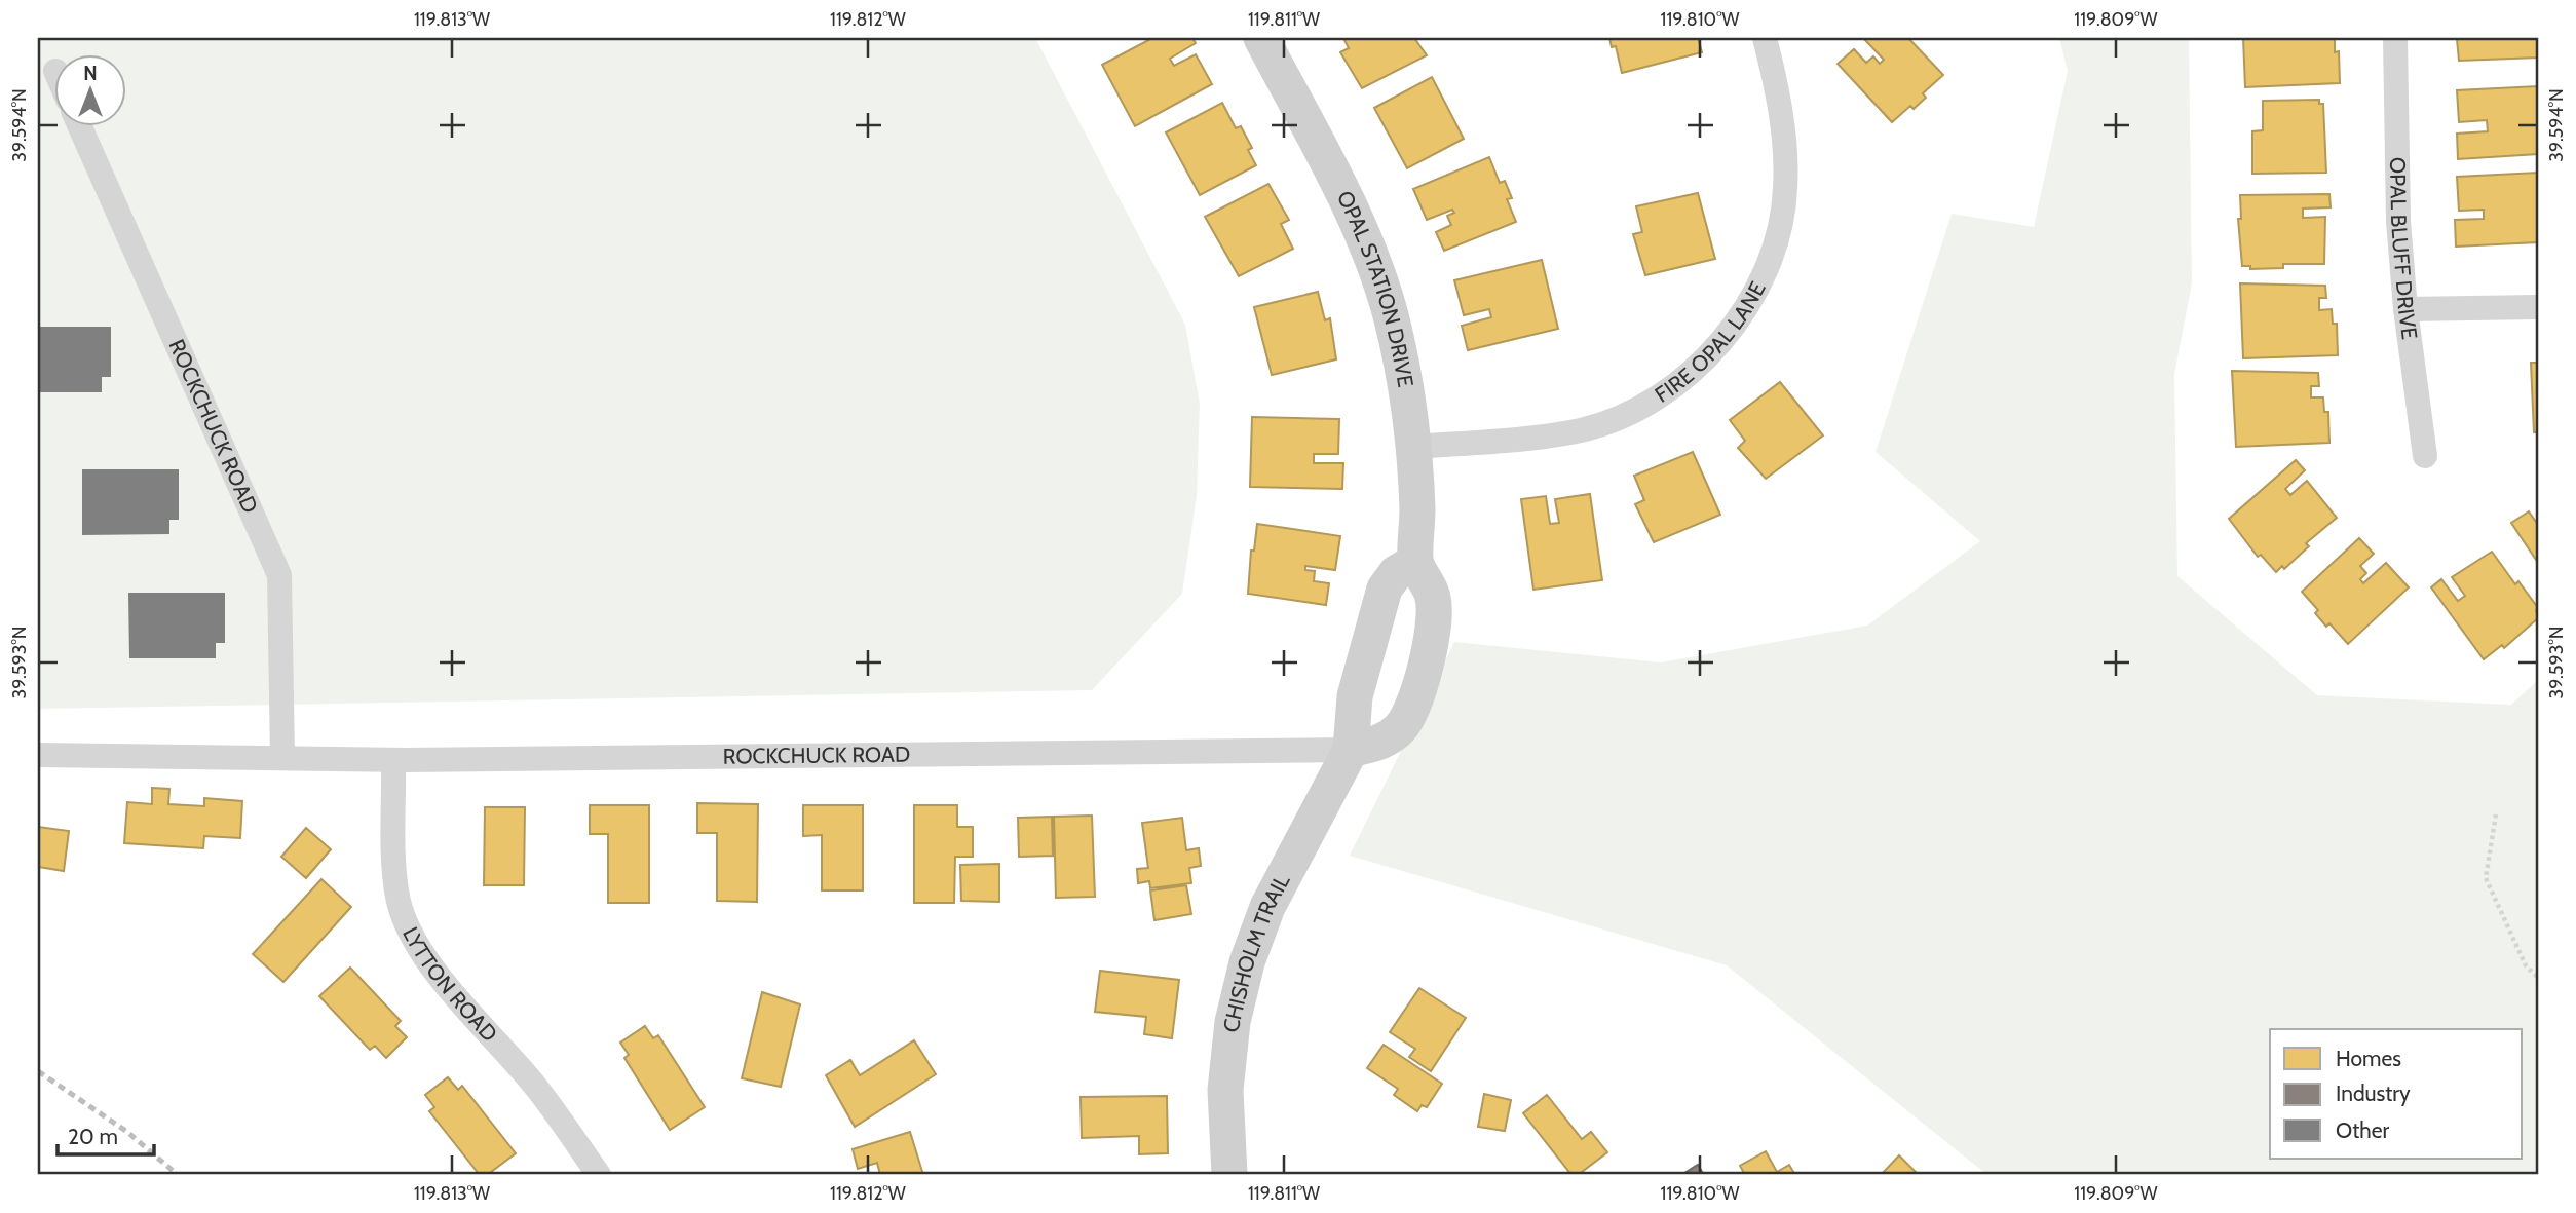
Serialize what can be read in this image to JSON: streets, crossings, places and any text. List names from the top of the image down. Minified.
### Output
{"streets":{"street":["OPAL BLUFF DRIVE","OPAL STATION DRIVE","FIRE OPAL LANE","ROCKCHUCK ROAD","CHISHOLM TRAIL","LYTTON ROAD"]},"crossings":[["OPAL STATION DRIVE","FIRE OPAL LANE"],["OPAL STATION DRIVE","ROCKCHUCK ROAD"],["OPAL STATION DRIVE","CHISHOLM TRAIL"],["ROCKCHUCK ROAD","CHISHOLM TRAIL"],["ROCKCHUCK ROAD","LYTTON ROAD"]],"legend":["Homes","Industry","Other"],"scale_bar":"20 m","north":"top","coordinates":["119.813°W","119.812°W","119.811°W","119.810°W","119.809°W","39.594°N","39.593°N"]}
